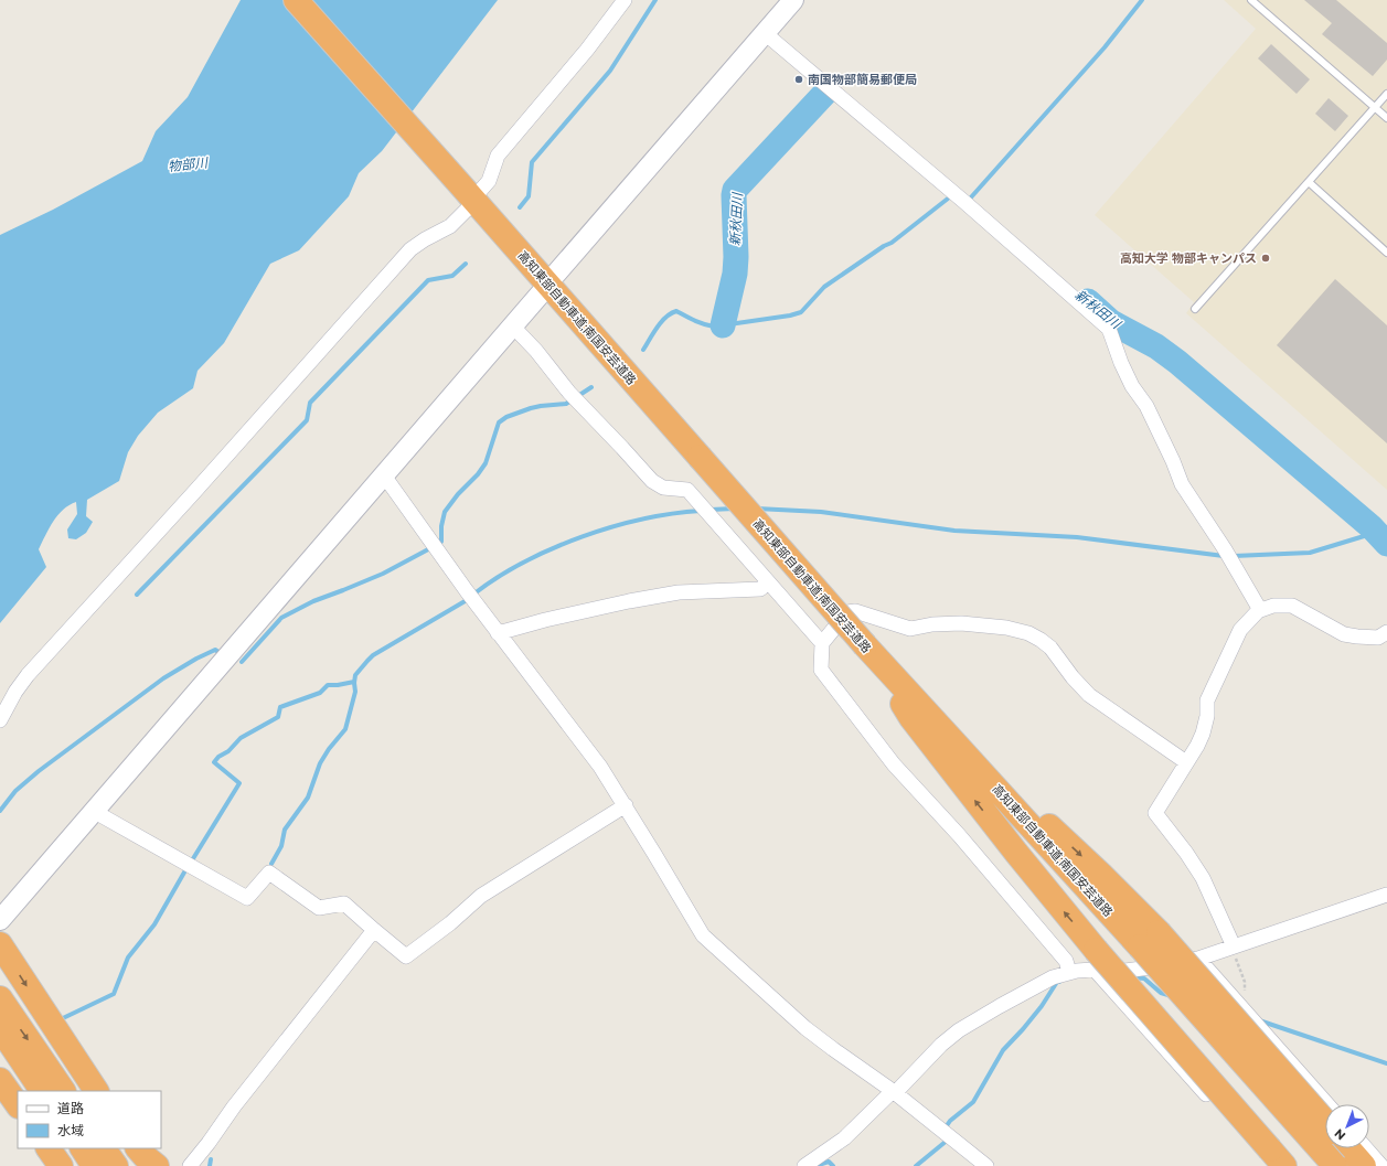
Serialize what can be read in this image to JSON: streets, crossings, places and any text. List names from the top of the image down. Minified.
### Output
{"streets":{"highway":["高知東部自動車道;南国安芸道路"]},"water":["物部川","新秋田川"],"places":["南国物部簡易郵便局","高知大学 物部キャンパス"],"legend":["道路","水域"],"north":"bottom left"}
